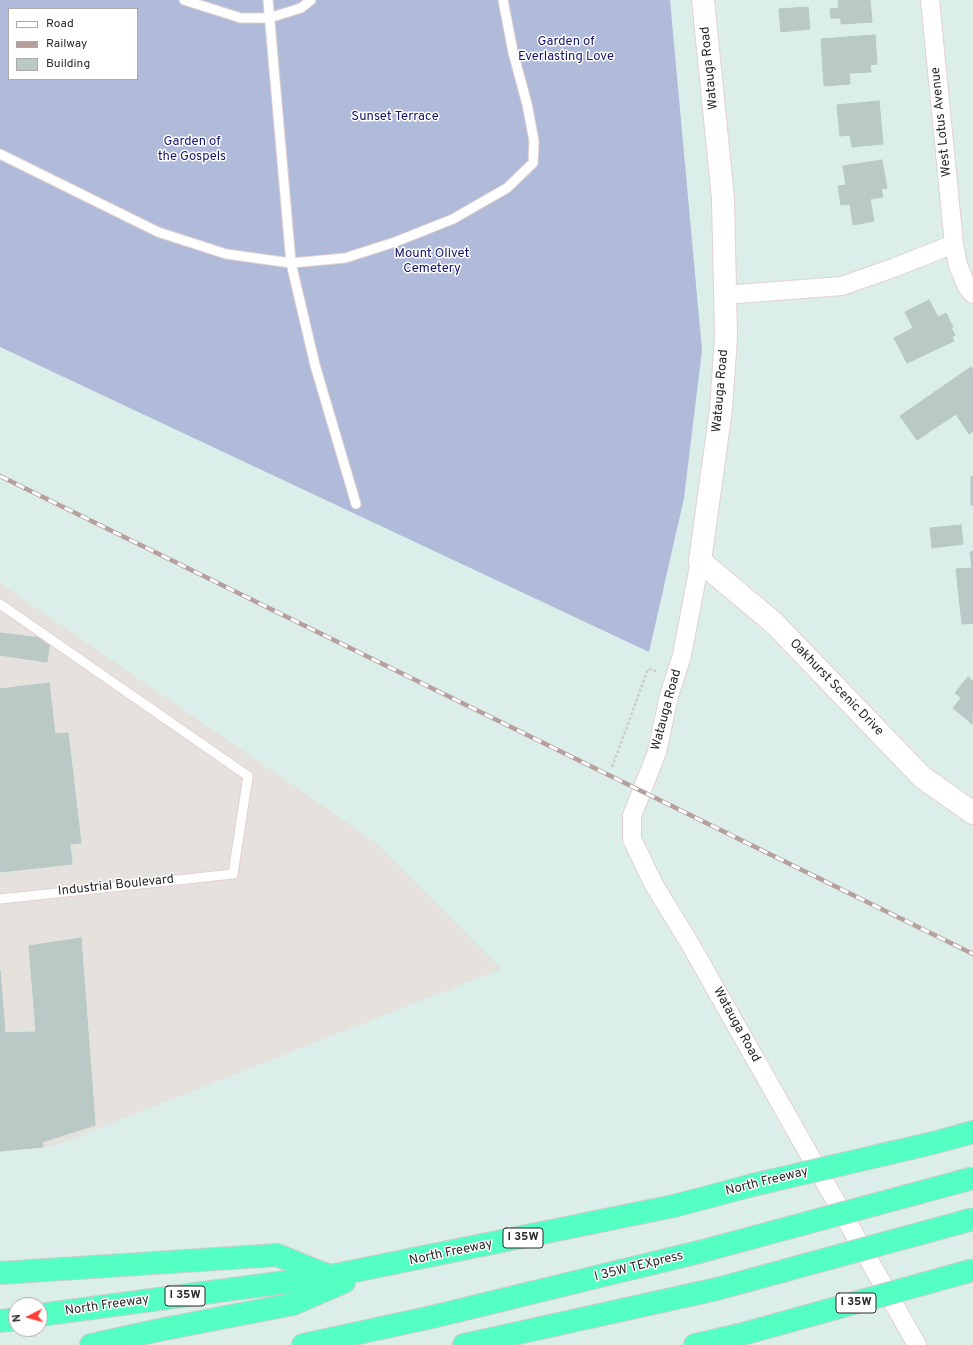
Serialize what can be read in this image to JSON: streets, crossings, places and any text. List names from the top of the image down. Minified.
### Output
{"streets":{"highway":["North Freeway","I 35W","I 35W TEXpress"],"street":["Watauga Road","West Lotus Avenue","Oakhurst Scenic Drive"],"lane":["Industrial Boulevard"]},"crossings":[["Watauga Road","Oakhurst Scenic Drive"]],"parks":["Garden of Everlasting Love","Sunset Terrace","Garden of the Gospels","Mount Olivet Cemetery"],"legend":["Road","Railway","Building"],"north":"left"}
